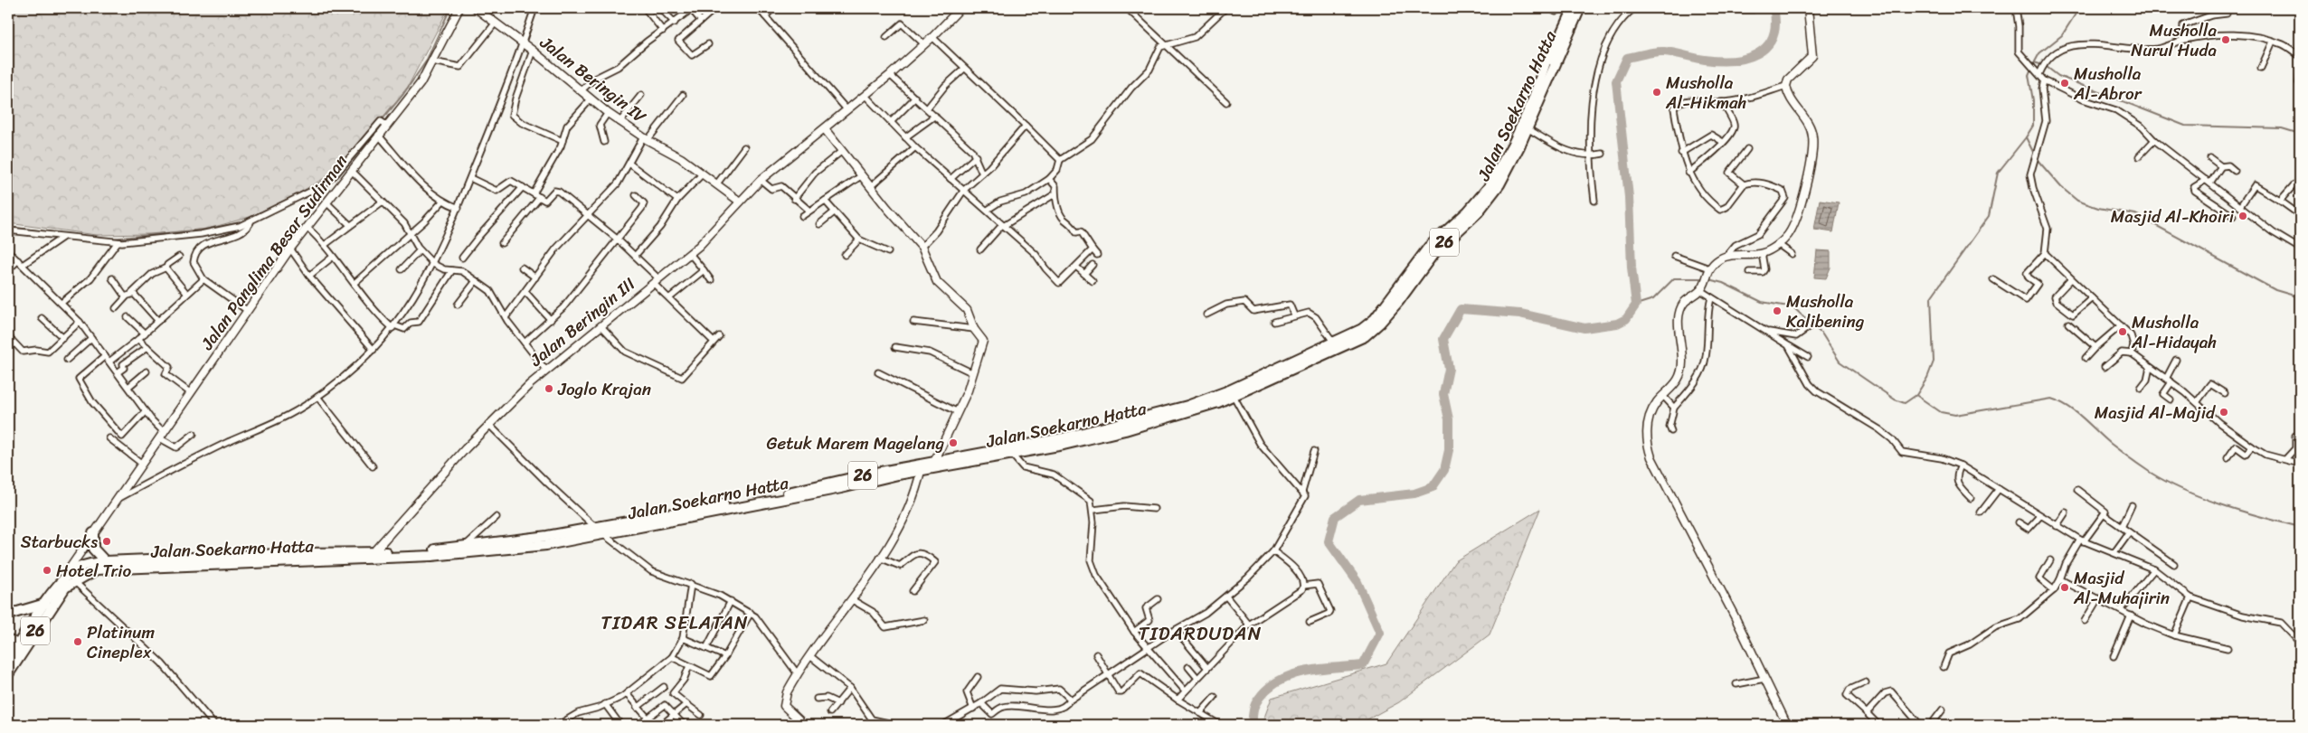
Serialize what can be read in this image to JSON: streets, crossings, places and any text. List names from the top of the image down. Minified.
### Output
{"streets":{"highway":["Jalan Soekarno Hatta","26"],"street":["Jalan Beringin IV","Jalan Panglima Besar Sudirman","Jalan Beringin III"]},"crossings":[["Jalan Beringin IV","Jalan Beringin III"],["Jalan Soekarno Hatta","26"],["Jalan Soekarno Hatta","Jalan Beringin III"]],"districts":["TIDAR SELATAN","TIDARDUDAN"],"places":["Musholla Nurul Huda","Musholla Al-Abror","Musholla Al-Hikmah","Masjid Al-Khoiri","Musholla Kalibening","Musholla Al-Hidayah","Joglo Krajan","Masjid Al-Majid","Getuk Marem Magelang","Starbucks","Hotel Trio","Masjid Al-Muhajirin","Platinum Cineplex"]}
